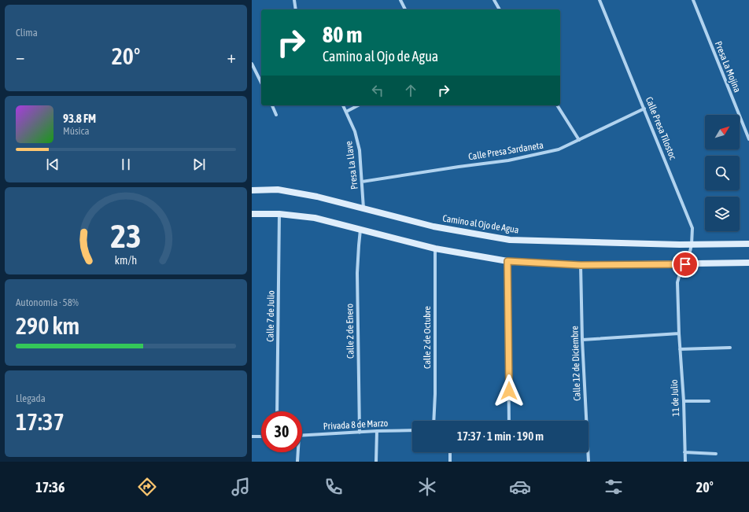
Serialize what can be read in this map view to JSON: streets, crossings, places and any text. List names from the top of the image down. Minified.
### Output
{"streets":{"street":["Presa La Mojina","Calle Presa Tilostoc","Calle Presa Sardaneta","Presa La Llave","Camino al Ojo de Agua","Calle 7 de Julio","Calle 2 de Enero","Calle 2 de Octubre","Calle 12 de Diciembre","11 de Julio","Privada 8 de Marzo"]},"crossings":[["Calle Presa Tilostoc","Calle Presa Sardaneta"],["Calle Presa Tilostoc","Camino al Ojo de Agua"],["Calle Presa Tilostoc","11 de Julio"],["Calle Presa Sardaneta","Presa La Llave"],["Presa La Llave","Camino al Ojo de Agua"],["Calle 2 de Enero","Privada 8 de Marzo"]],"north":"top right","page":{"tile":["Clima",["Autonomía · 58%","290 km"],["Llegada","17:37"]],"turn":["80 m","Camino al Ojo de Agua"],"heat":["−","20°","+"],"song":["93.8 FM","Música"],"limit":"30","trip":"17:37 · 1 min · 190 m","tabs":["17:36","20°"],"gauge":["23","km/h"]}}
